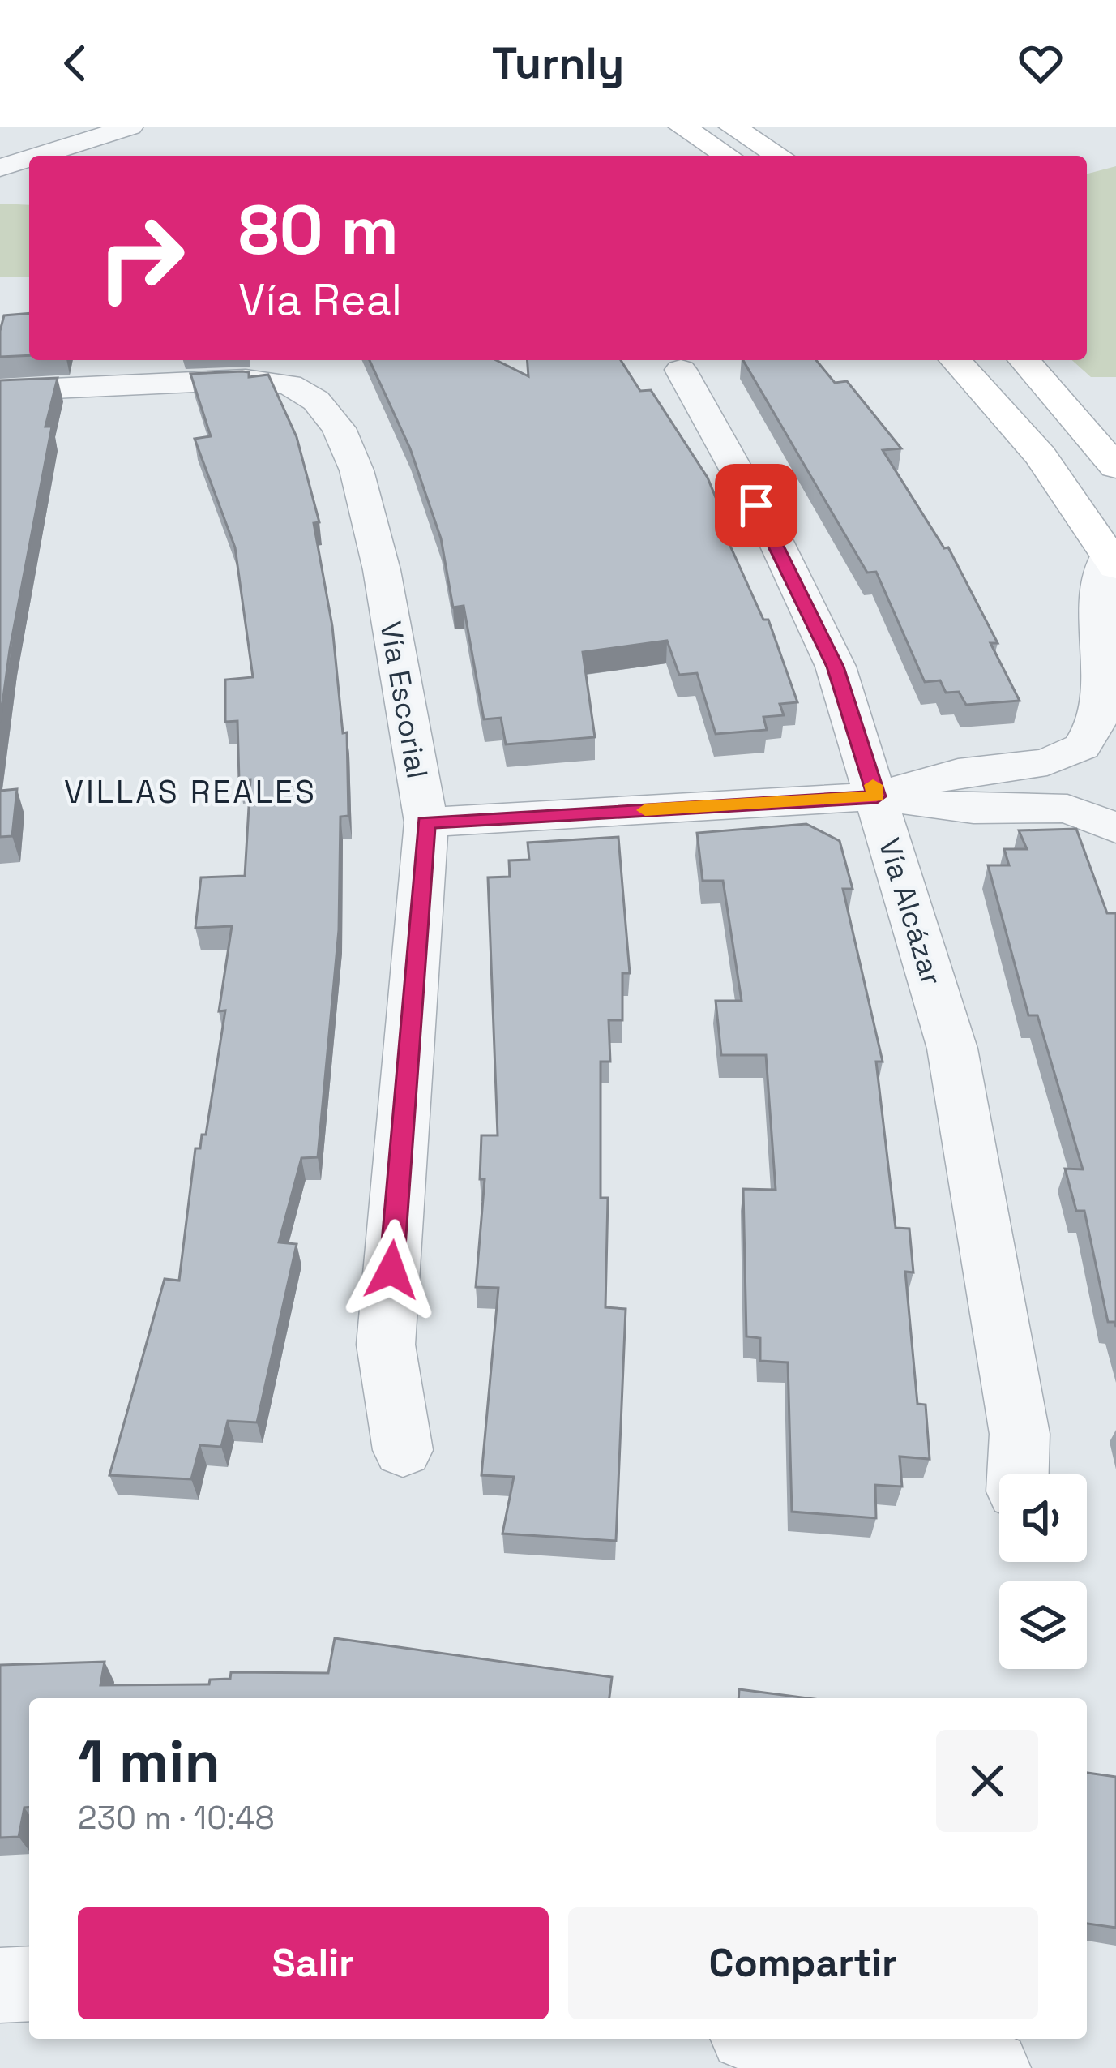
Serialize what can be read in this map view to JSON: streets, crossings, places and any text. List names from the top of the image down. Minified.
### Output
{"streets":{"street":["Vía Escorial","Vía Alcázar"]},"districts":["VILLAS REALES"],"page":{"header":"Turnly","turn":["80 m","Vía Real"],"heading":["1 min","230 m · 10:48"],"buttons":["Salir","Compartir"]}}
